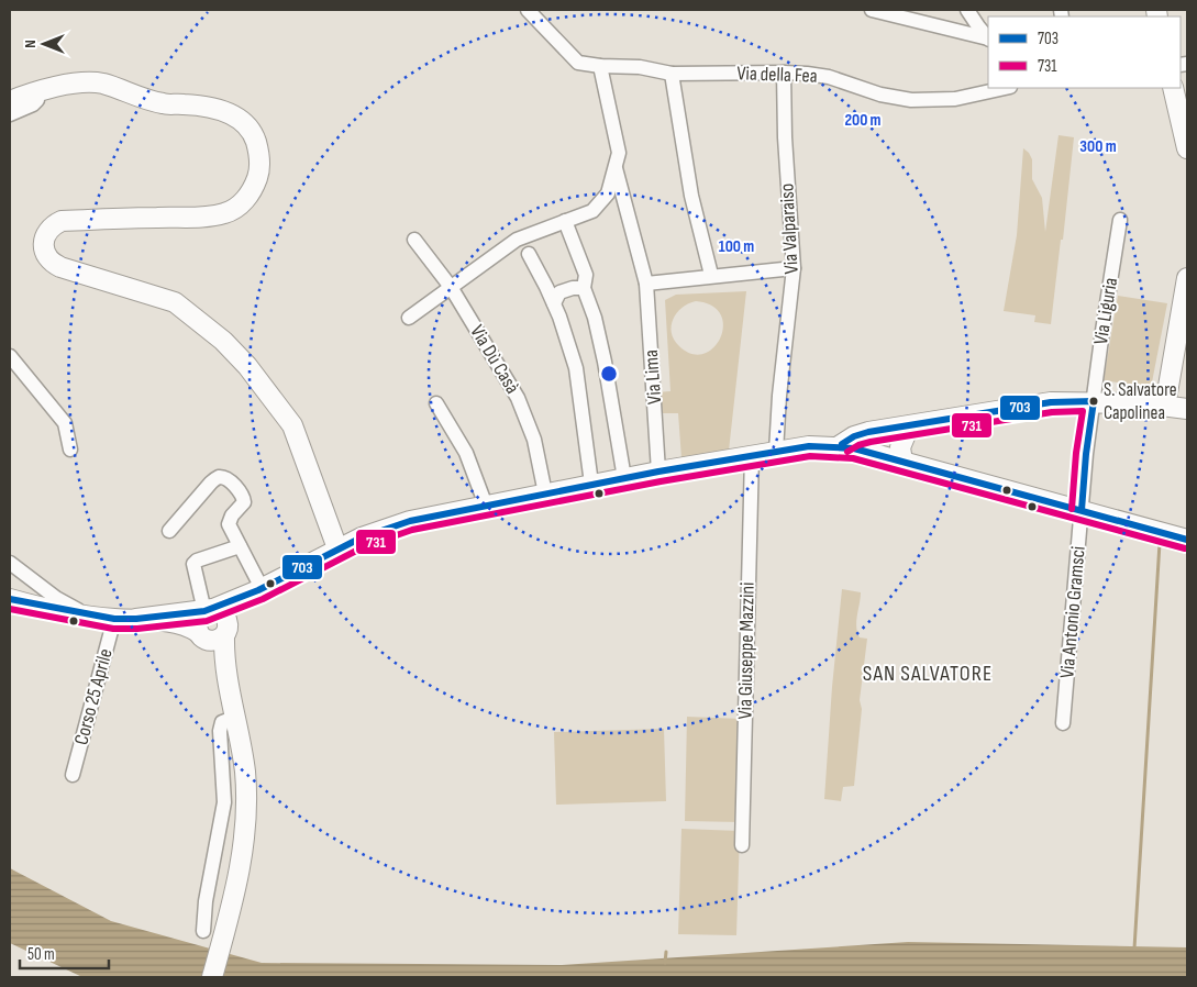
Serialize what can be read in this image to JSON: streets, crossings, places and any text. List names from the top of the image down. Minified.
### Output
{"streets":{"street":["Via della Fea","Via Valparaiso","Via Liguria","Via Dù Casà","Via Lima","Via Antonio Gramsci","Via Giuseppe Mazzini","Corso 25 Aprile"]},"crossings":[["Via della Fea","Via Valparaiso"],["Via Liguria","Via Antonio Gramsci"]],"districts":["SAN SALVATORE"],"places":["S. Salvatore Capolinea"],"lines":["transit line 703","transit line 731"],"legend":["703","731"],"scale_bar":"50 m","north":"left","rings":["200 m","300 m","100 m"]}
